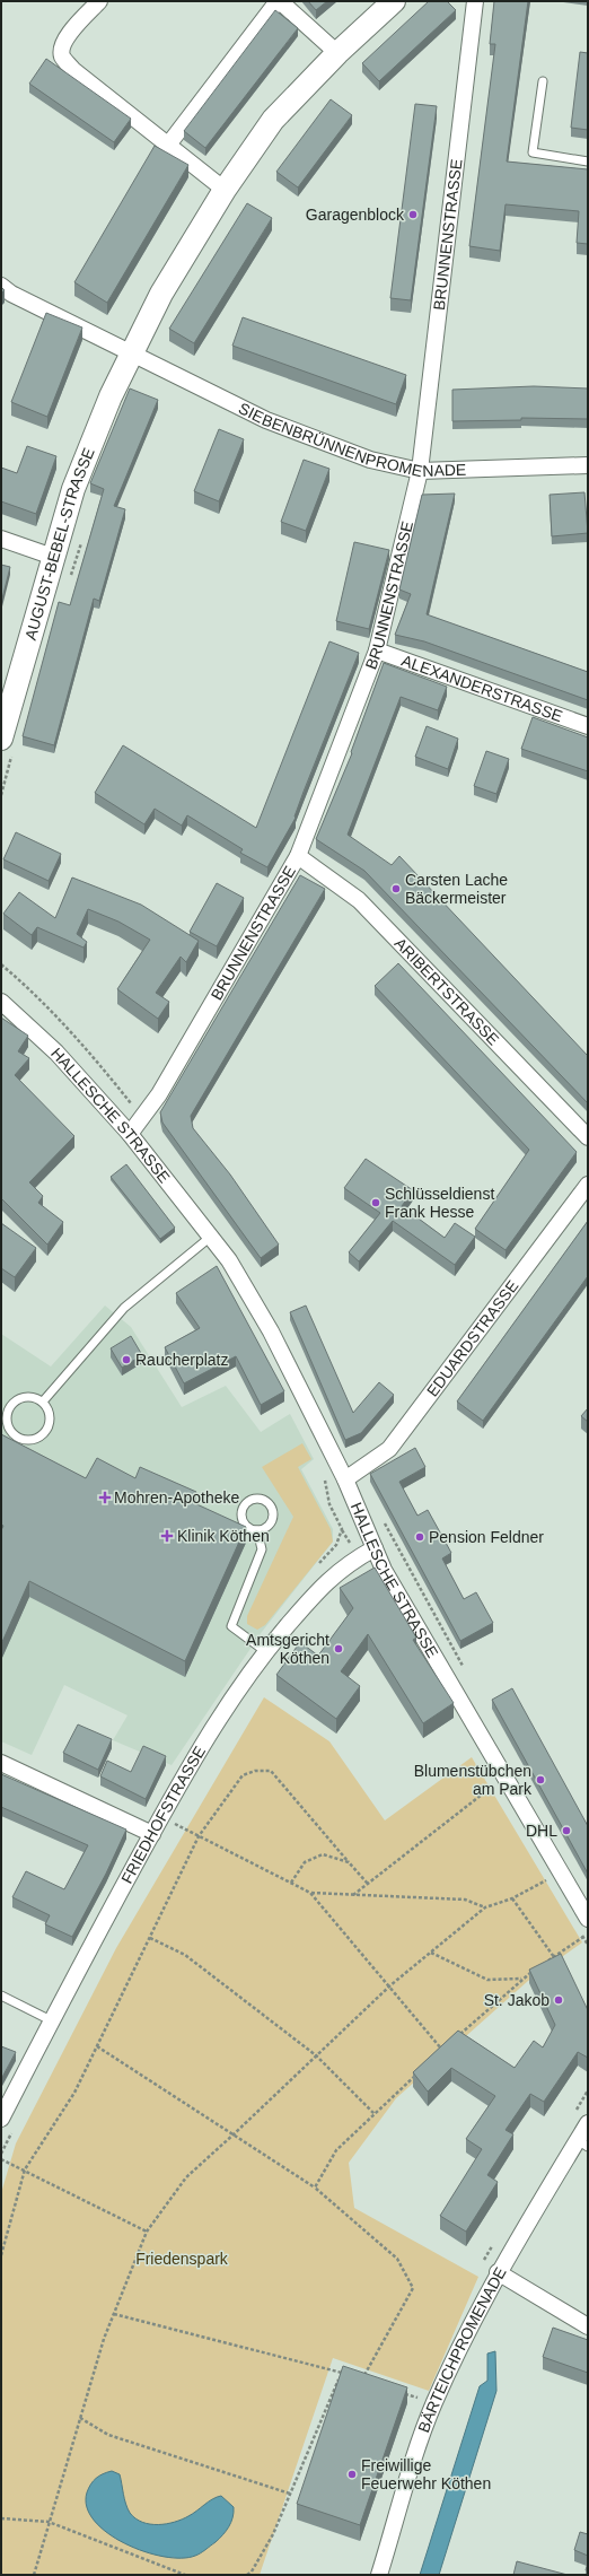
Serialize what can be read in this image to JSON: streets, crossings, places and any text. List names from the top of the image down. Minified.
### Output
{"streets":{"main road":["AUGUST-BEBEL-STRASSE"],"street":["BRUNNENSTRASSE","SIEBENBRÜNNENPROMENADE","ALEXANDERSTRASSE","ARIBERTSTRASSE","HALLESCHE STRASSE","EDUARDSTRASSE","FRIEDHOFSTRASSE","BÄRTEICHPROMENADE"]},"crossings":[["BRUNNENSTRASSE","SIEBENBRÜNNENPROMENADE"],["BRUNNENSTRASSE","ALEXANDERSTRASSE"],["BRUNNENSTRASSE","ARIBERTSTRASSE"],["BRUNNENSTRASSE","HALLESCHE STRASSE"],["SIEBENBRÜNNENPROMENADE","AUGUST-BEBEL-STRASSE"],["HALLESCHE STRASSE","EDUARDSTRASSE"],["HALLESCHE STRASSE","FRIEDHOFSTRASSE"]],"parks":["Friedenspark"],"places":{"other":["Garagenblock","Carsten Lache Bäckermeister","Schlüsseldienst Frank Hesse","Raucherplatz","Pension Feldner","Amtsgericht Köthen","Blumenstübchen am Park","DHL","St. Jakob","Freiwillige Feuerwehr Köthen"],"health":["Mohren-Apotheke","Klinik Köthen"]}}
